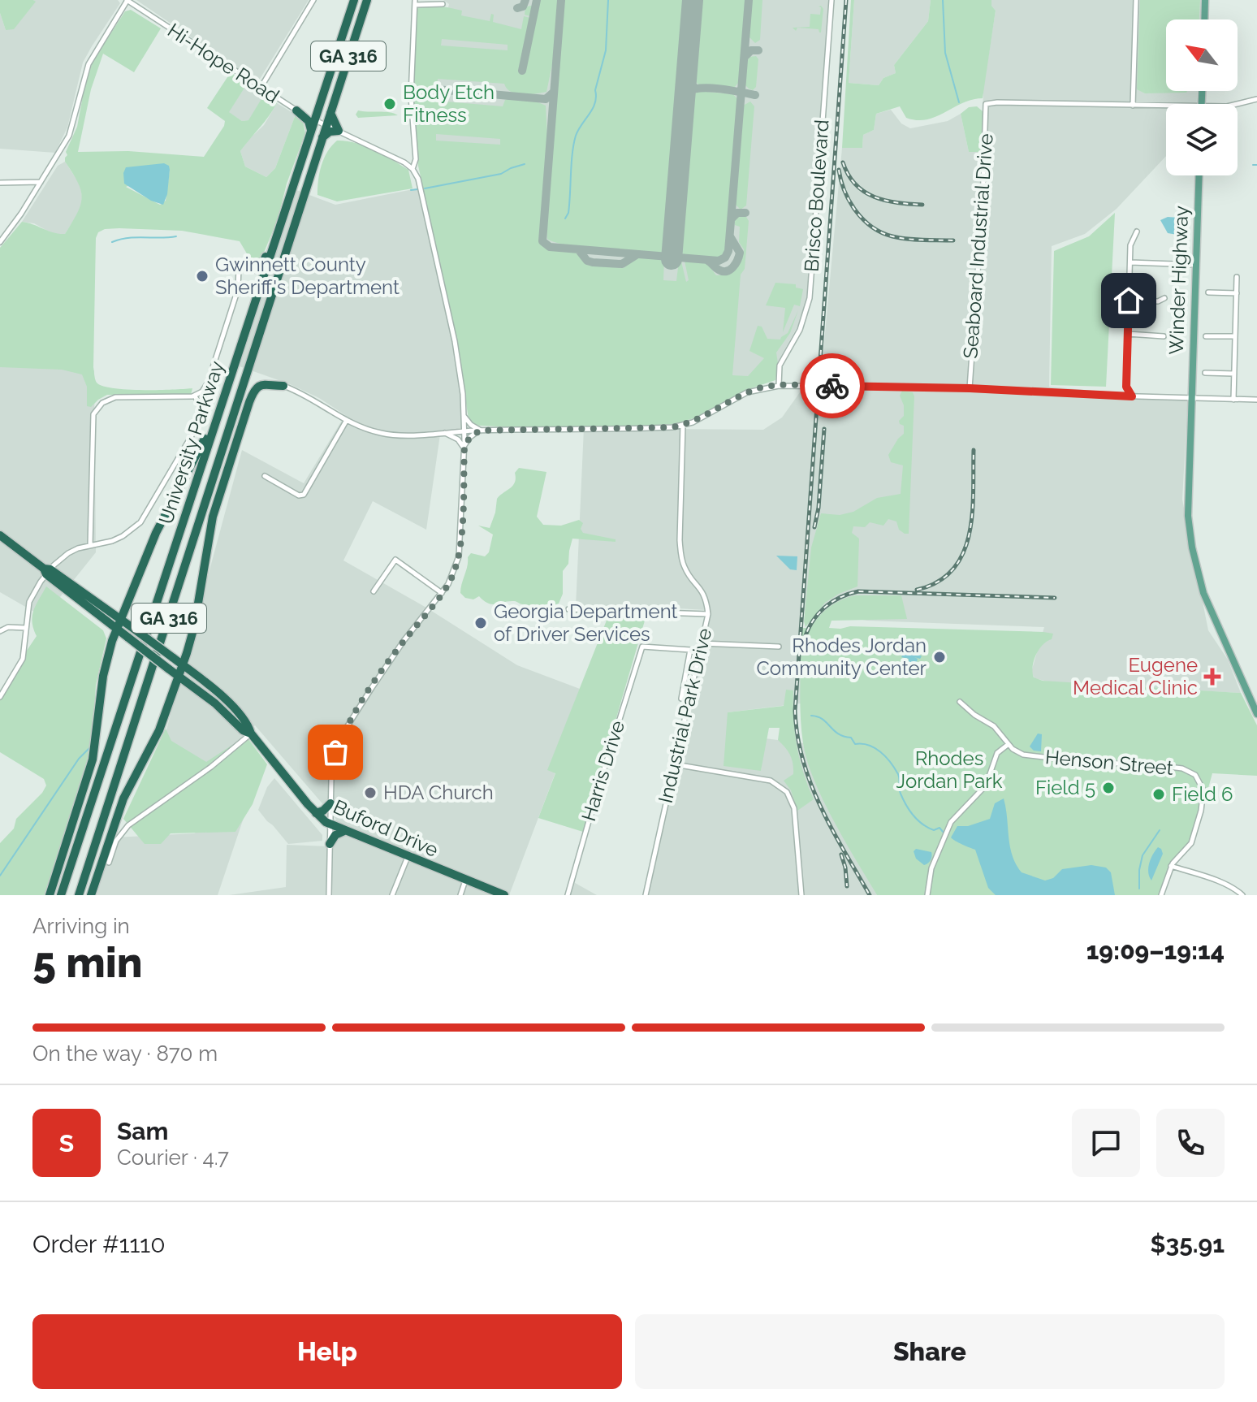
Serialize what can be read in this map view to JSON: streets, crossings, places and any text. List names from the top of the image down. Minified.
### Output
{"streets":{"highway":["GA 316","University Parkway","Buford Drive"],"main road":["Winder Highway"],"street":["Hi-Hope Road","Brisco Boulevard","Seaboard Industrial Drive","Industrial Park Drive","Henson Street","Harris Drive"]},"crossings":[["Hi-Hope Road","University Parkway"]],"parks":["Rhodes Jordan Park"],"places":{"other":["Body Etch Fitness","Gwinnett County Sheriff's Department","Georgia Department of Driver Services","Rhodes Jordan Community Center","Field 5","HDA Church","Field 6"],"health":["Eugene Medical Clinic"]},"north":"top left","page":{"heading":["5 min","Arriving in","19:09–19:14"],"panel":["Sam","Courier · 4.7","Order #1110","$35.91"],"bar":"On the way · 870 m","round":"S","buttons":["Help","Share"]}}
